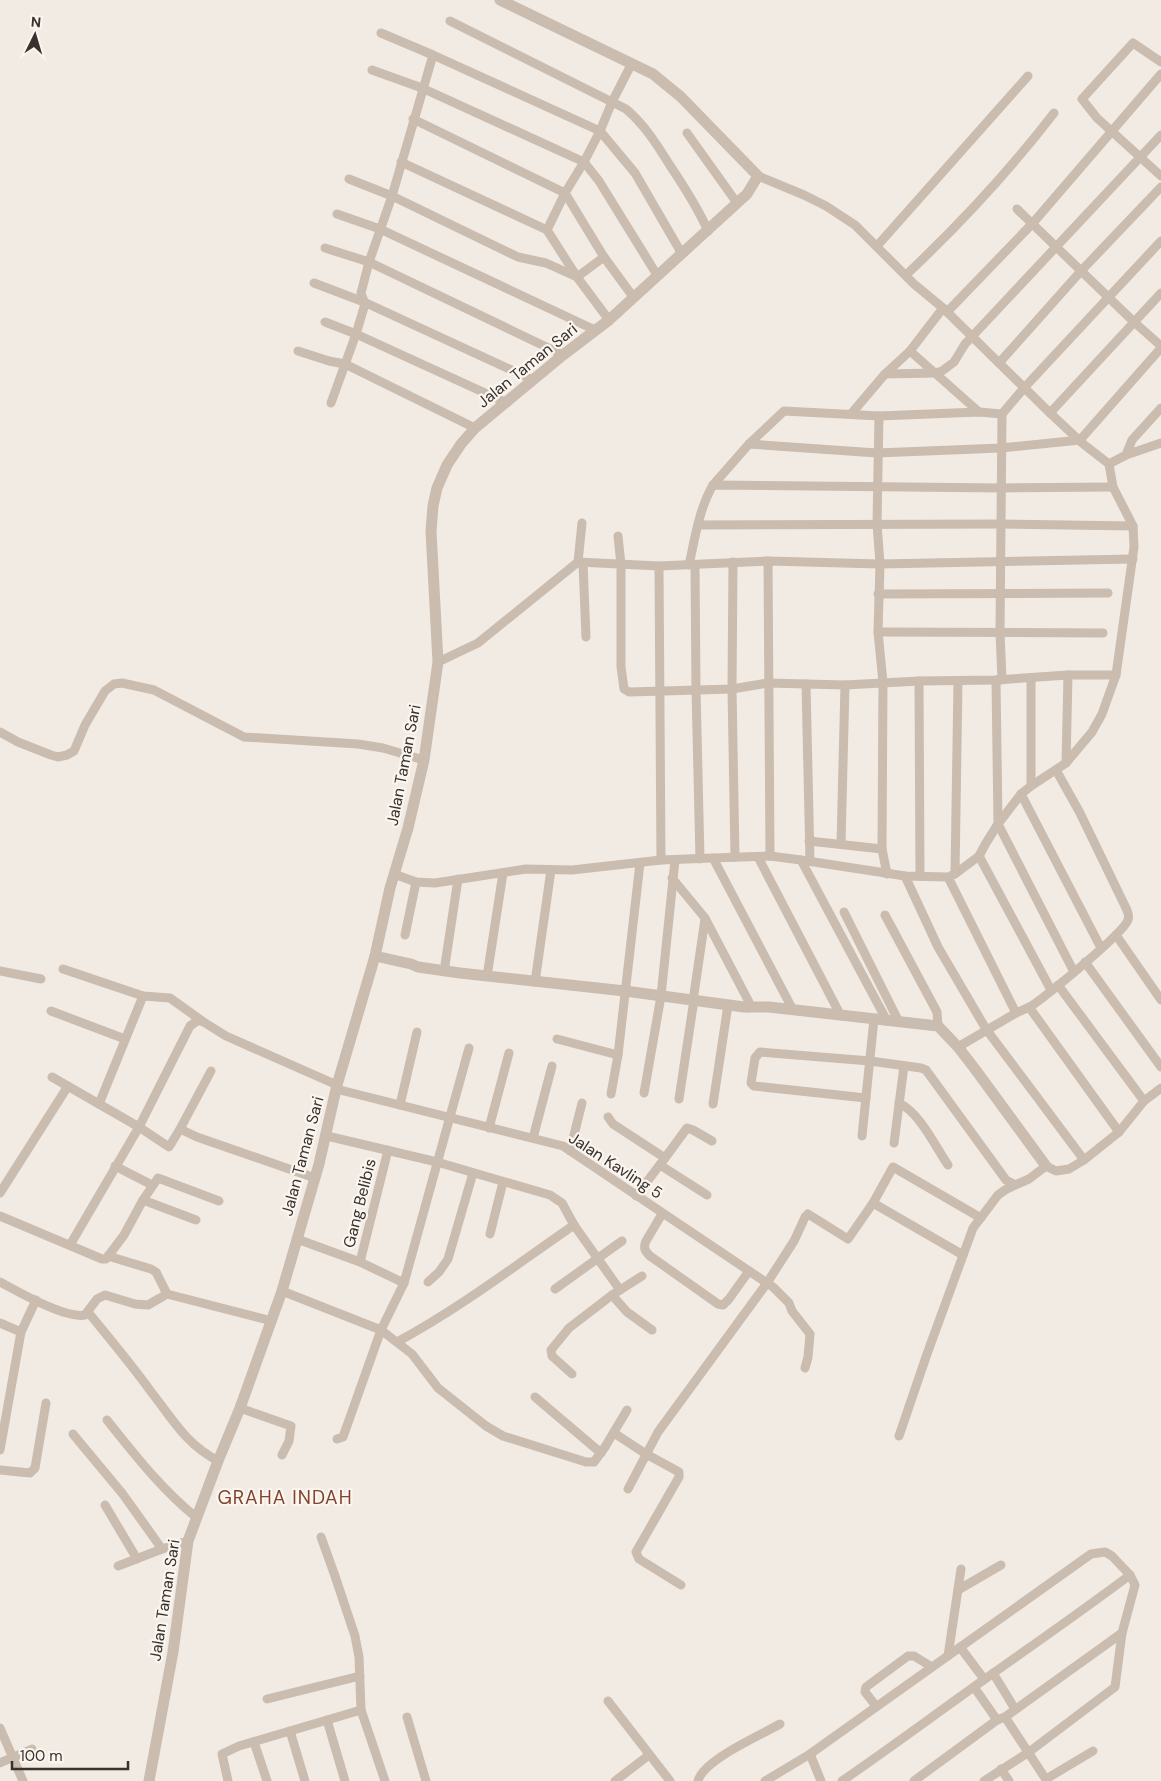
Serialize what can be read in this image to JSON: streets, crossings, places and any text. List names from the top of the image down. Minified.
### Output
{"streets":{"street":["Jalan Taman Sari","Jalan Kavling 5","Gang Belibis"]},"crossings":[["Jalan Taman Sari","Jalan Kavling 5"]],"districts":["GRAHA INDAH"],"scale_bar":"100 m","north":"top"}
